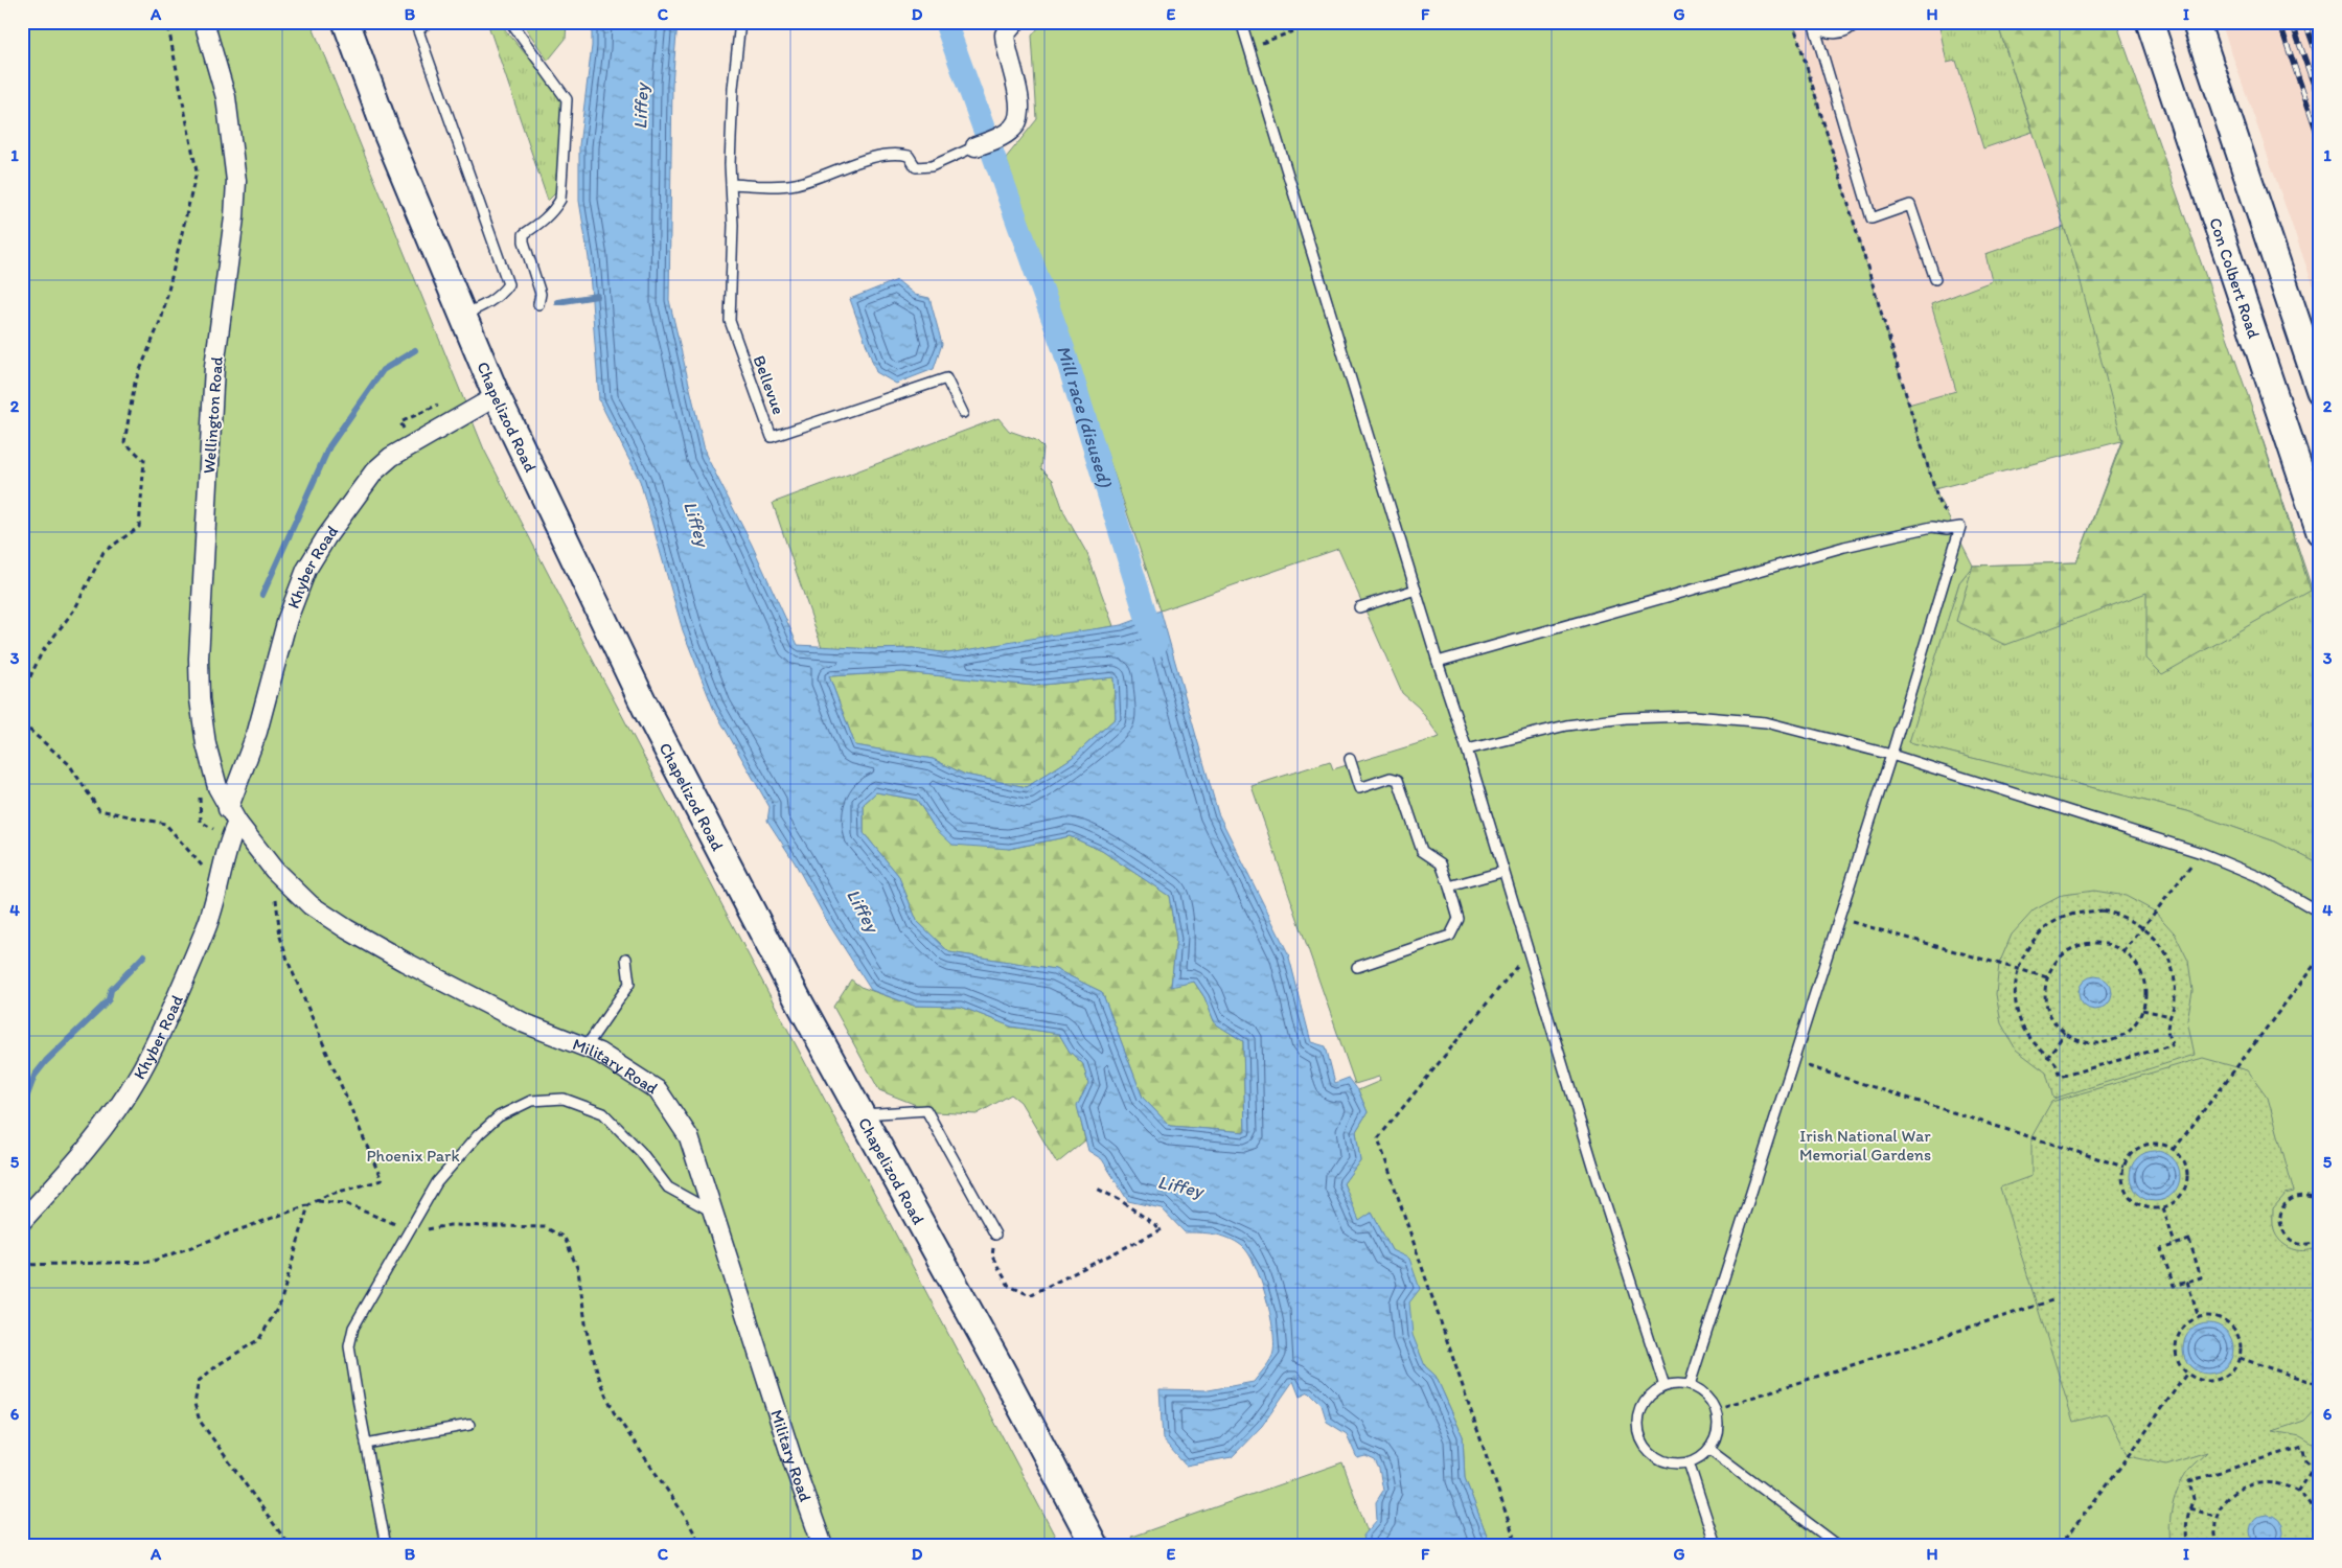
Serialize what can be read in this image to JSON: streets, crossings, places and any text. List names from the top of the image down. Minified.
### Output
{"streets":{"main road":["Con Colbert Road","Chapelizod Road"],"street":["Wellington Road","Khyber Road","Military Road"],"lane":["Bellevue"]},"crossings":[["Wellington Road","Khyber Road"],["Wellington Road","Military Road"],["Chapelizod Road","Khyber Road"],["Khyber Road","Military Road"]],"water":["Liffey","Mill race (disused)"],"parks":["Irish National War Memorial Gardens","Phoenix Park"],"grid":{"columns":["A","B","C","D","E","F","G","H","I"],"rows":["1","2","3","4","5","6"]}}
